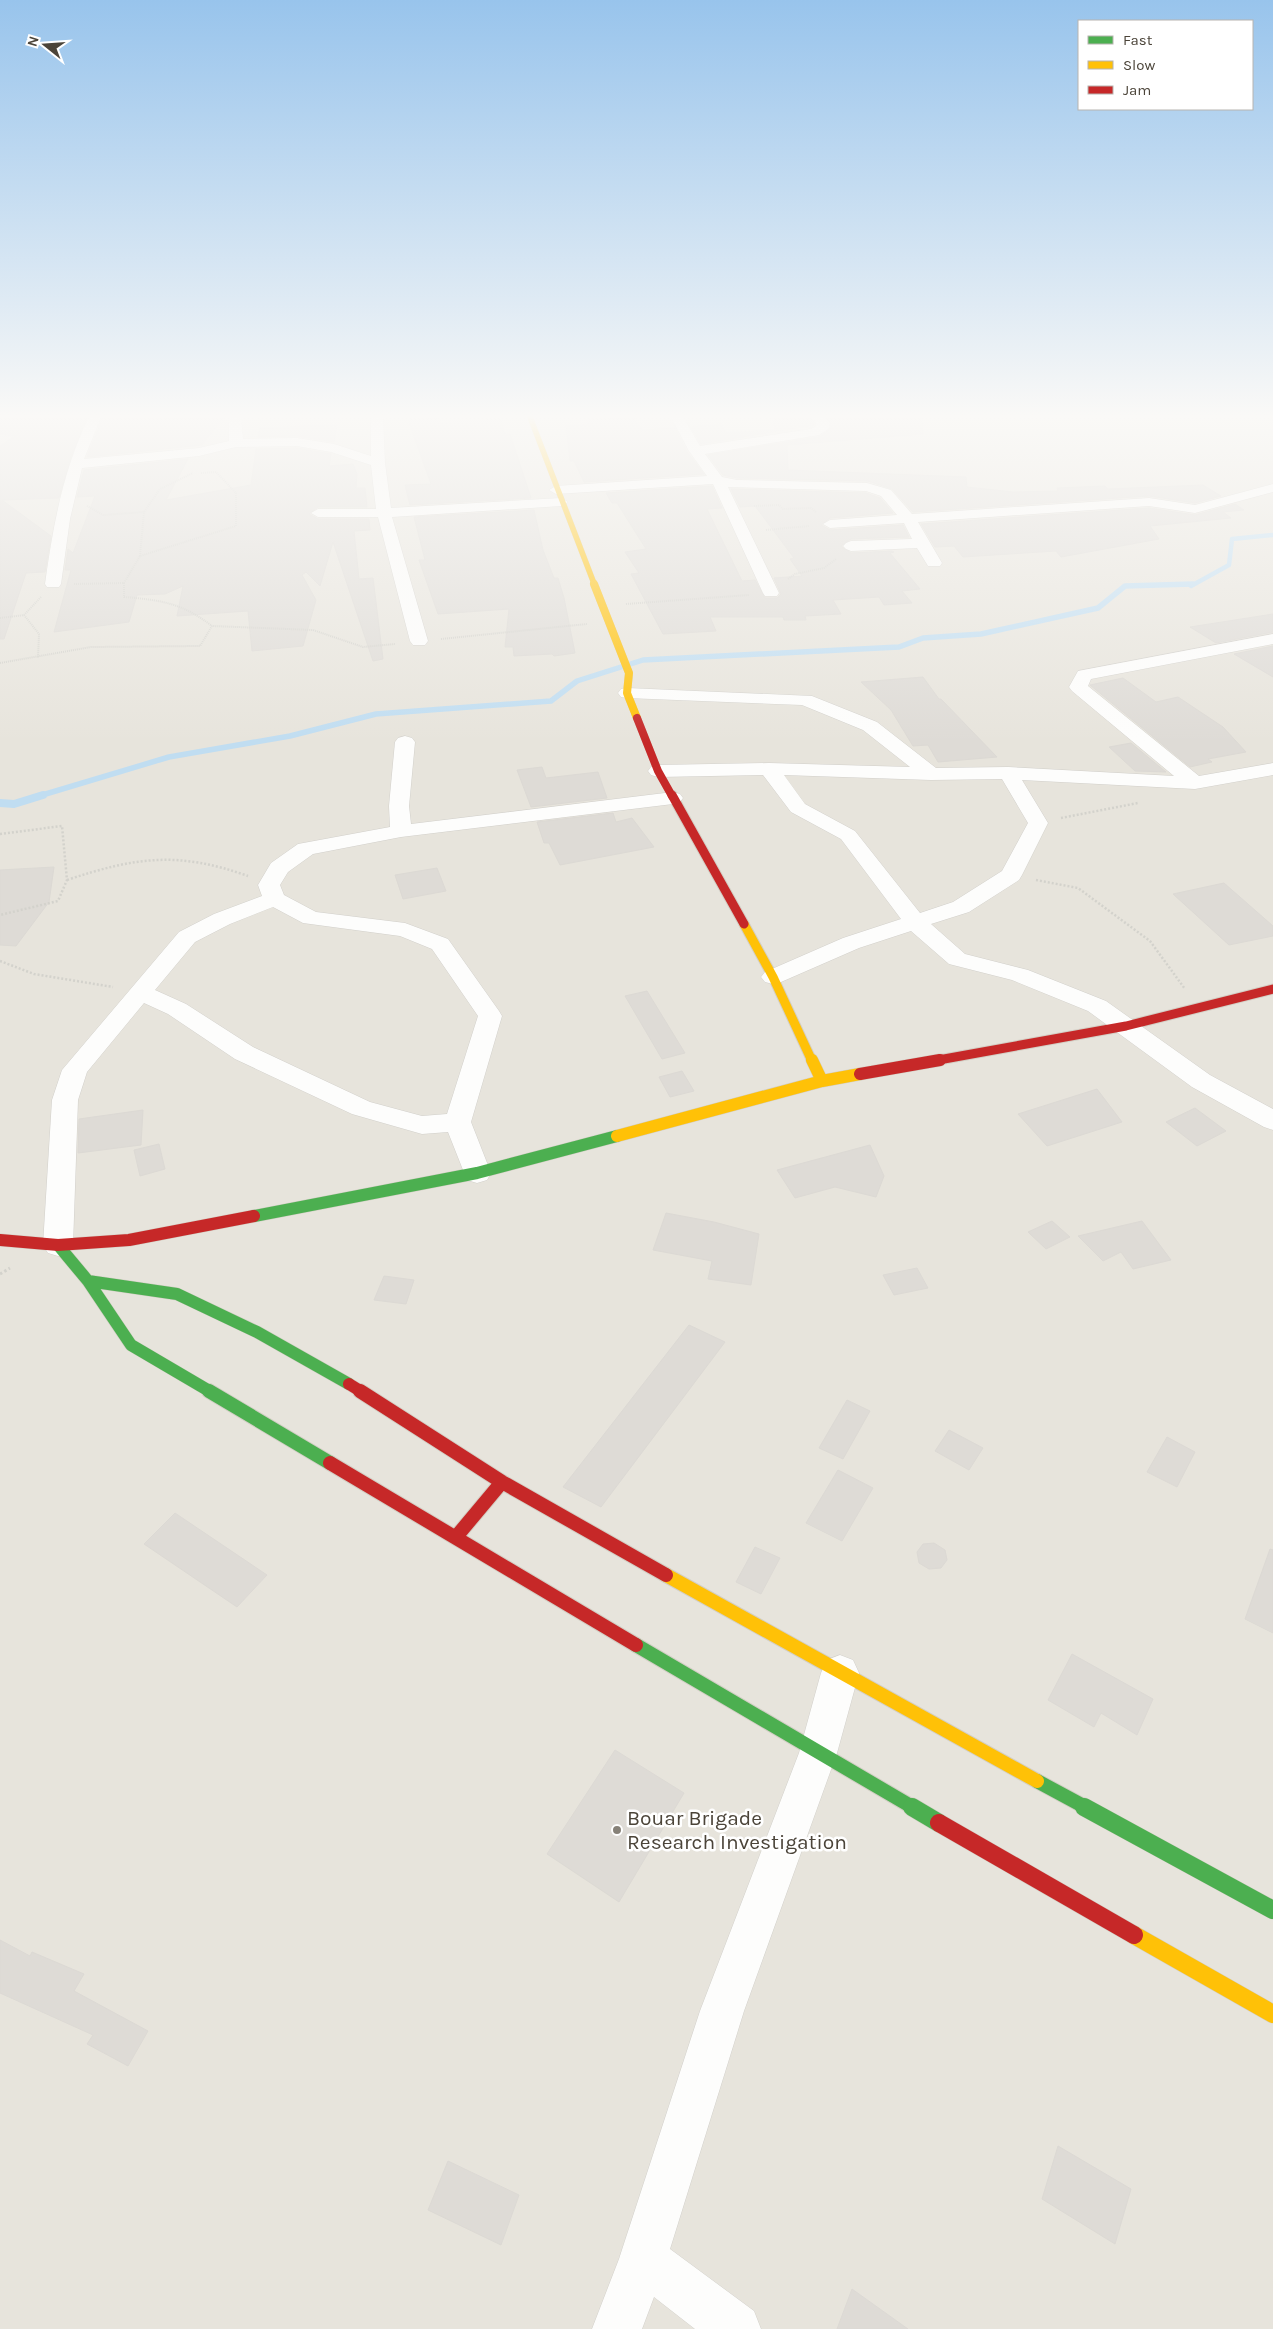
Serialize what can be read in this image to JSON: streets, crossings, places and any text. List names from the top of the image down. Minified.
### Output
{"places":["Bouar Brigade Research Investigation"],"legend":["Fast","Slow","Jam"],"north":"left"}
